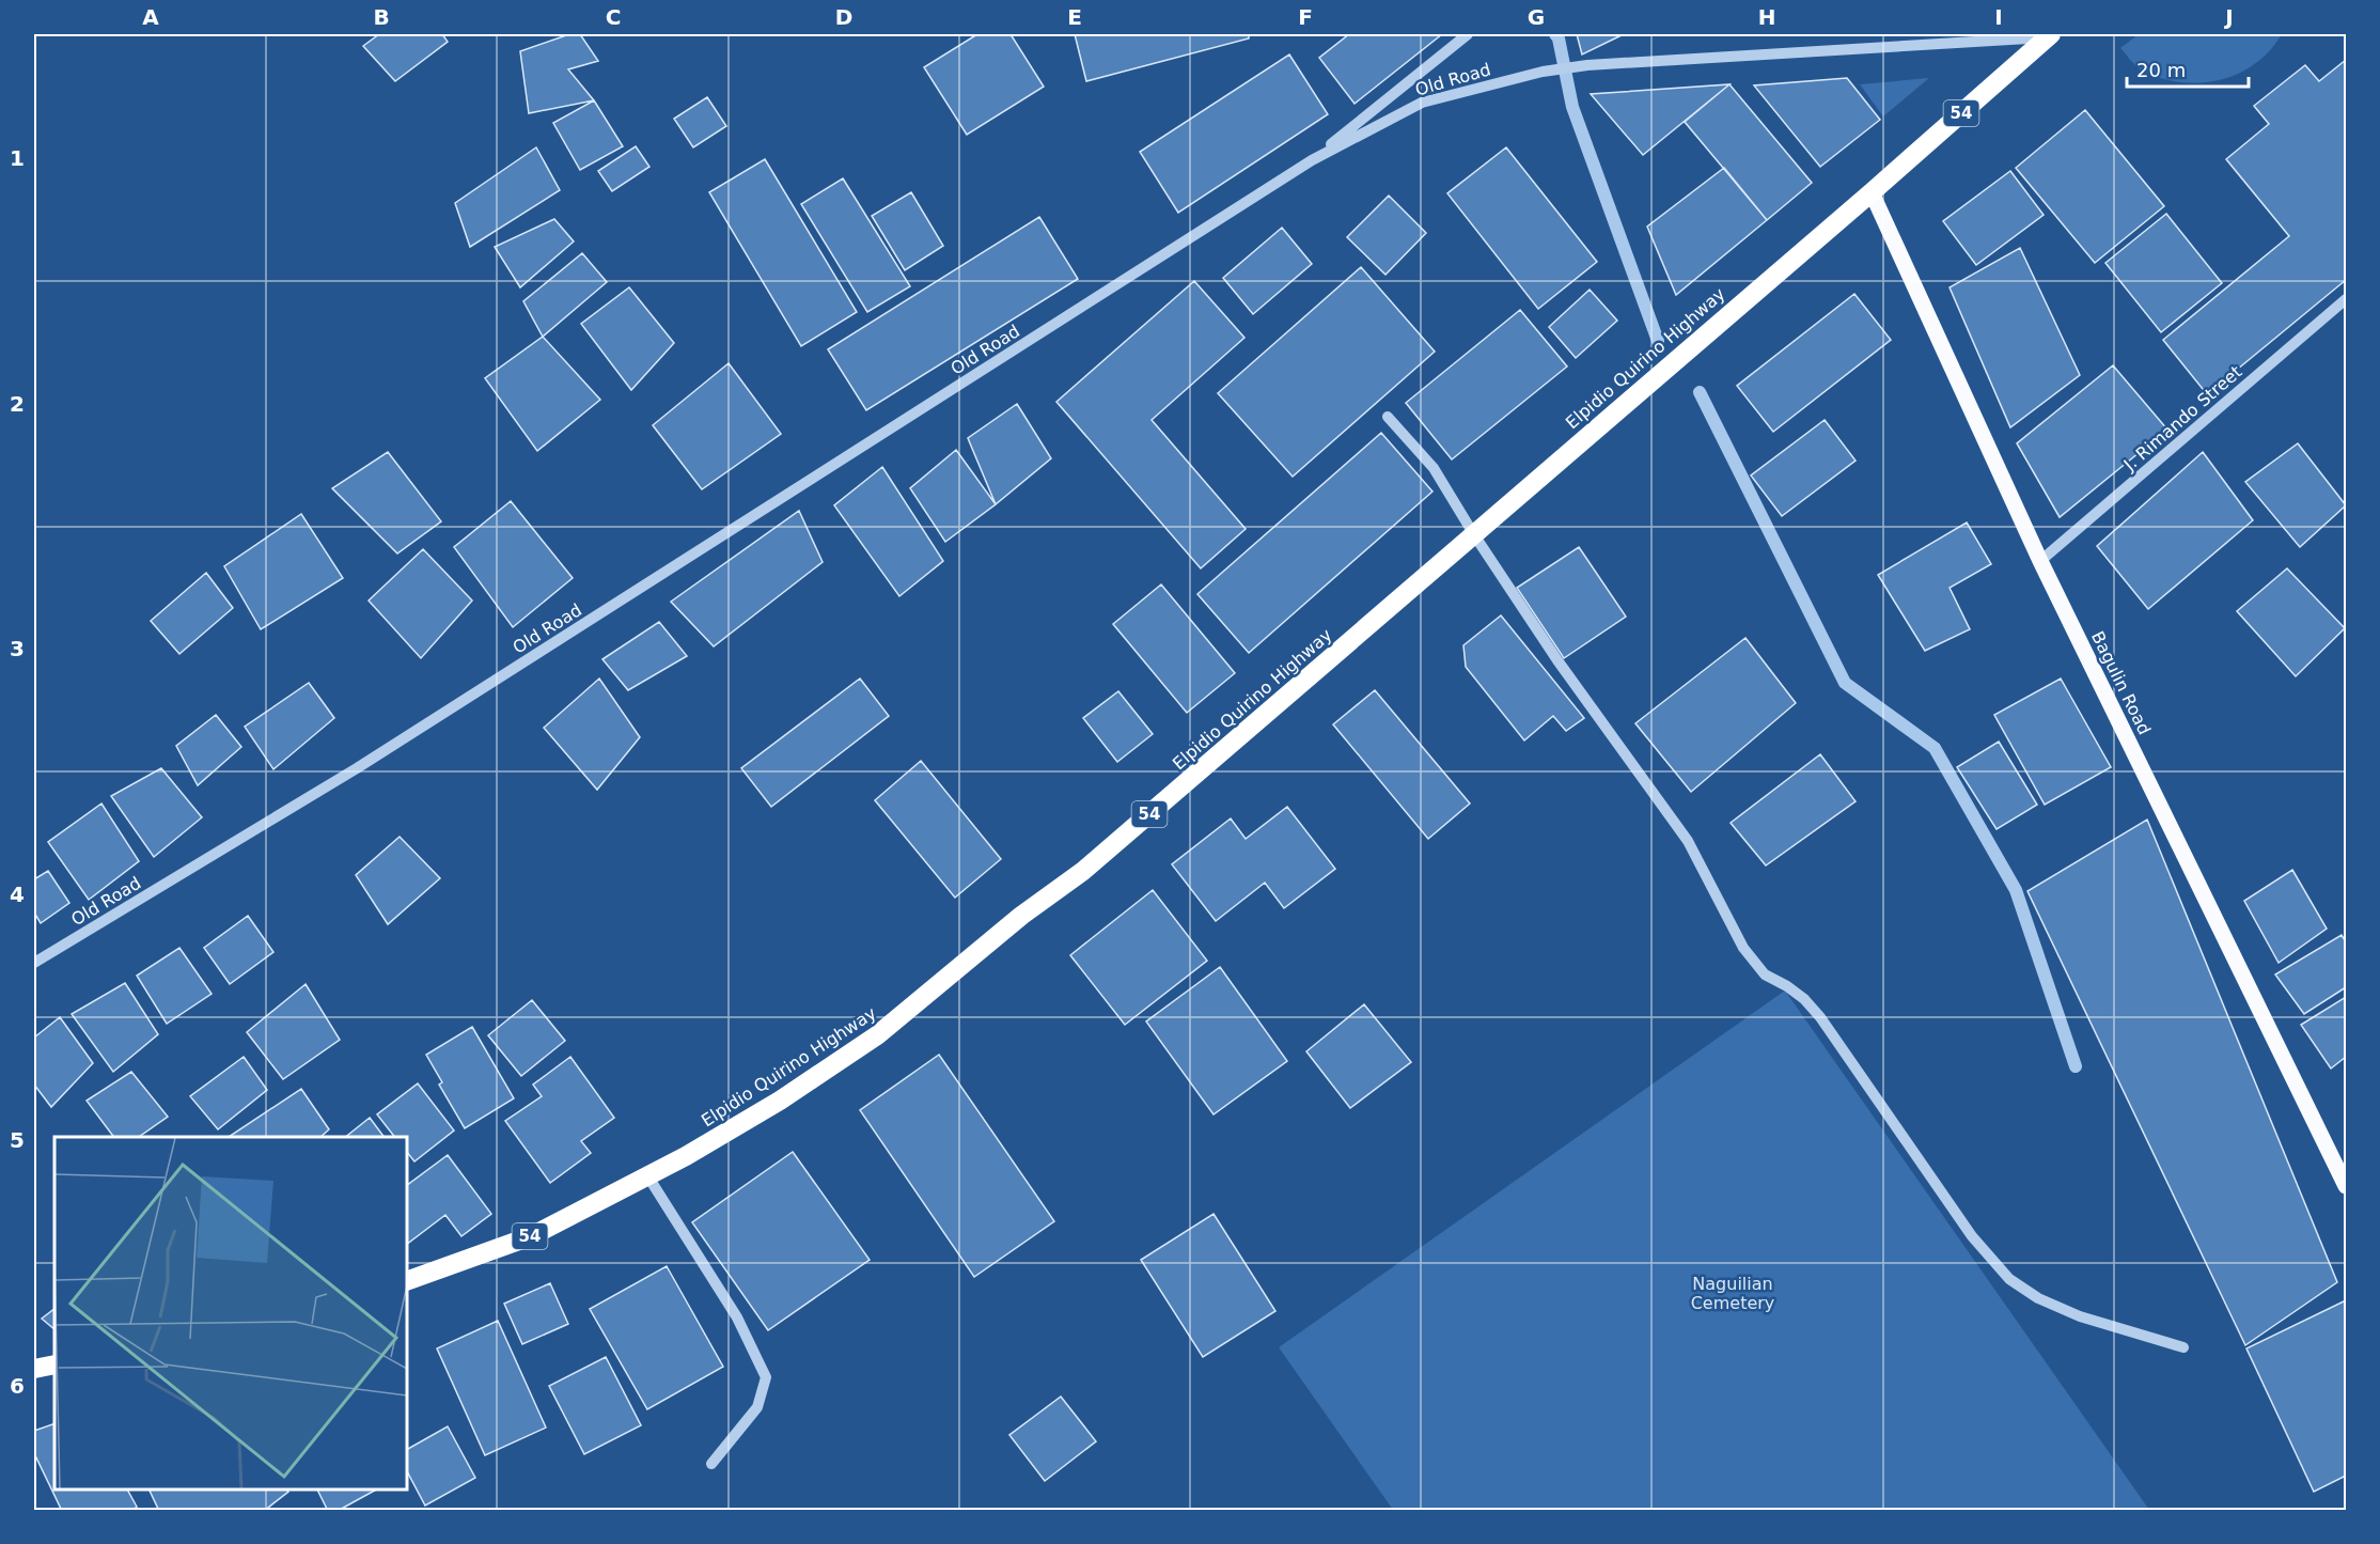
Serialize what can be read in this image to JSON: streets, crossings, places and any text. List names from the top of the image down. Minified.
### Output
{"streets":{"highway":["54","Elpidio Quirino Highway"],"main road":["Bagulin Road"],"street":["Old Road","J. Rimando Street"]},"crossings":[["Old Road","Elpidio Quirino Highway"],["Elpidio Quirino Highway","Bagulin Road"],["J. Rimando Street","Bagulin Road"]],"parks":["Naguilian Cemetery"],"scale_bar":"20 m","grid":{"columns":["A","B","C","D","E","F","G","H","I","J"],"rows":["1","2","3","4","5","6"]}}
